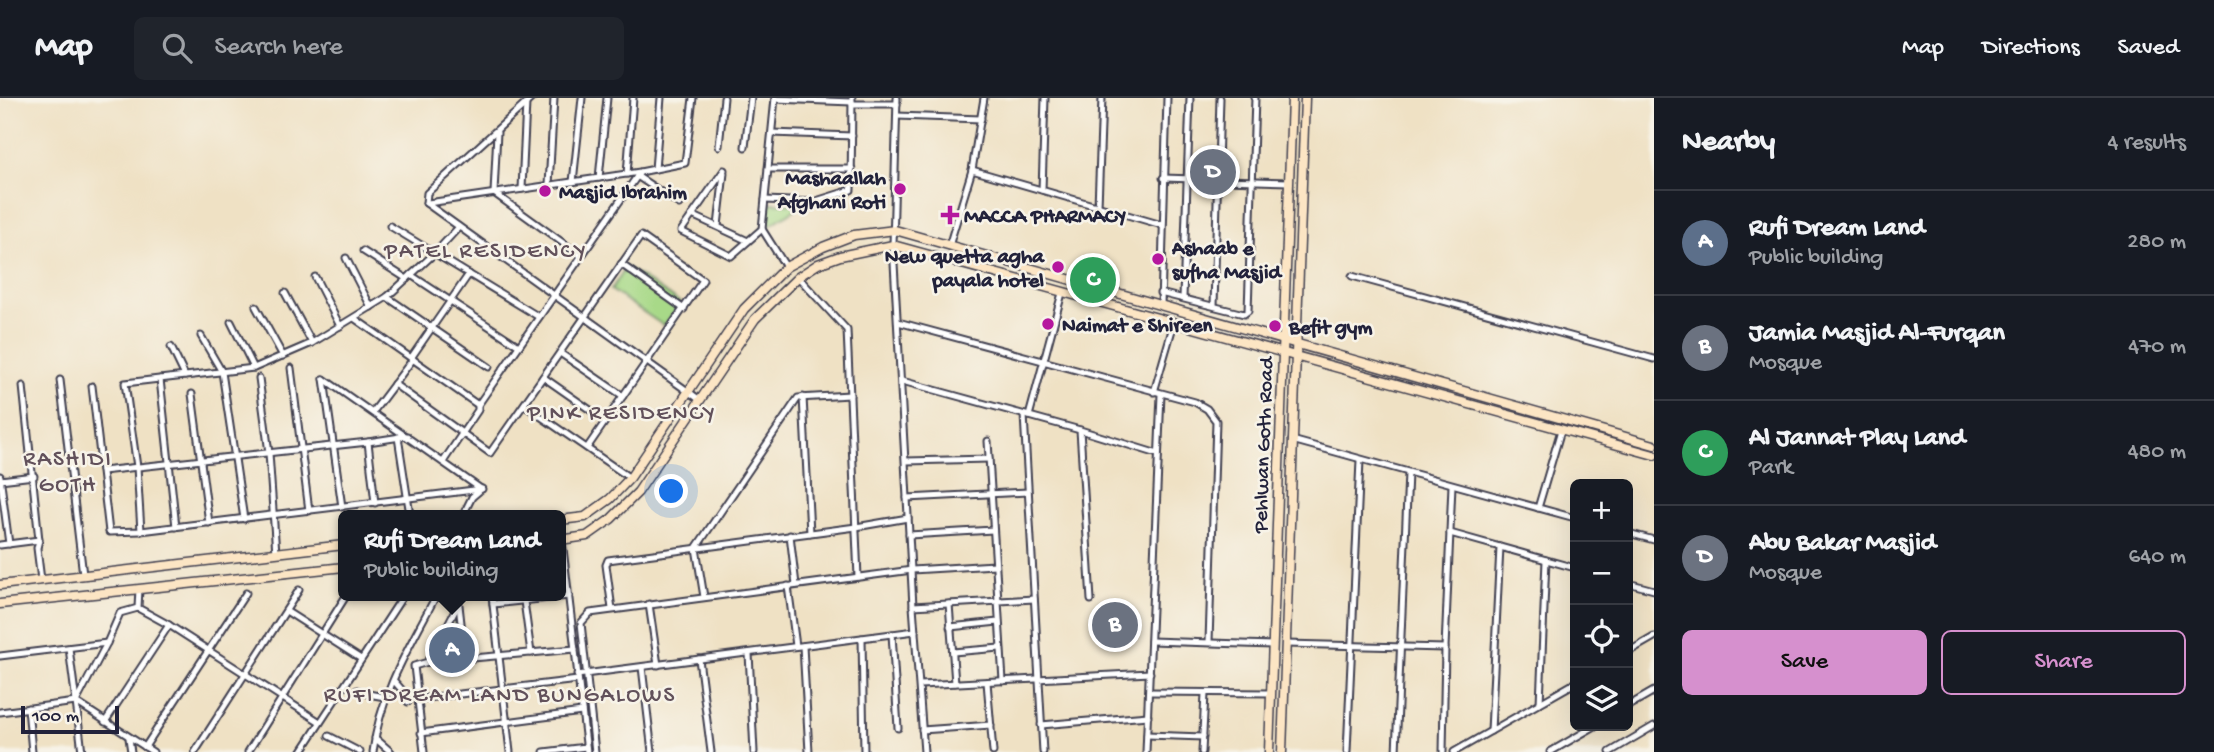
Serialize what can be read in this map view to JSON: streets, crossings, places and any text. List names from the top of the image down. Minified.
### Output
{"streets":{"main road":["Pehlwan Goth Road"]},"districts":["PATEL RESIDENCY","PINK RESIDENCY","RASHIDI GOTH","RUFI DREAM LAND BUNGALOWS"],"places":{"other":["Mashaallah Afghani Roti","Masjid Ibrahim","Ashaab e sufha Masjid","New quetta agha payala hotel","Naimat e Shireen","Befit gym"],"health":["MACCA PHARMACY"]},"scale_bar":"100 m","page":{"header":"Map","search":"Search here","nav":["Map","Directions","Saved"],"heading":["Nearby","4 results"],"pins":["D","C","B","A"],"list":[{"mark":"A","name":"Rufi Dream Land","note":"Public building","value":"280 m"},{"mark":"B","name":"Jamia Masjid Al-Furqan","note":"Mosque","value":"470 m"},{"mark":"C","name":"Al Jannat Play Land","note":"Park","value":"480 m"},{"mark":"D","name":"Abu Bakar Masjid","note":"Mosque","value":"640 m"}],"map_buttons":["+","−"],"popup":["Rufi Dream Land","Public building"],"buttons":["Save","Share"],"scale":"100 m"}}
